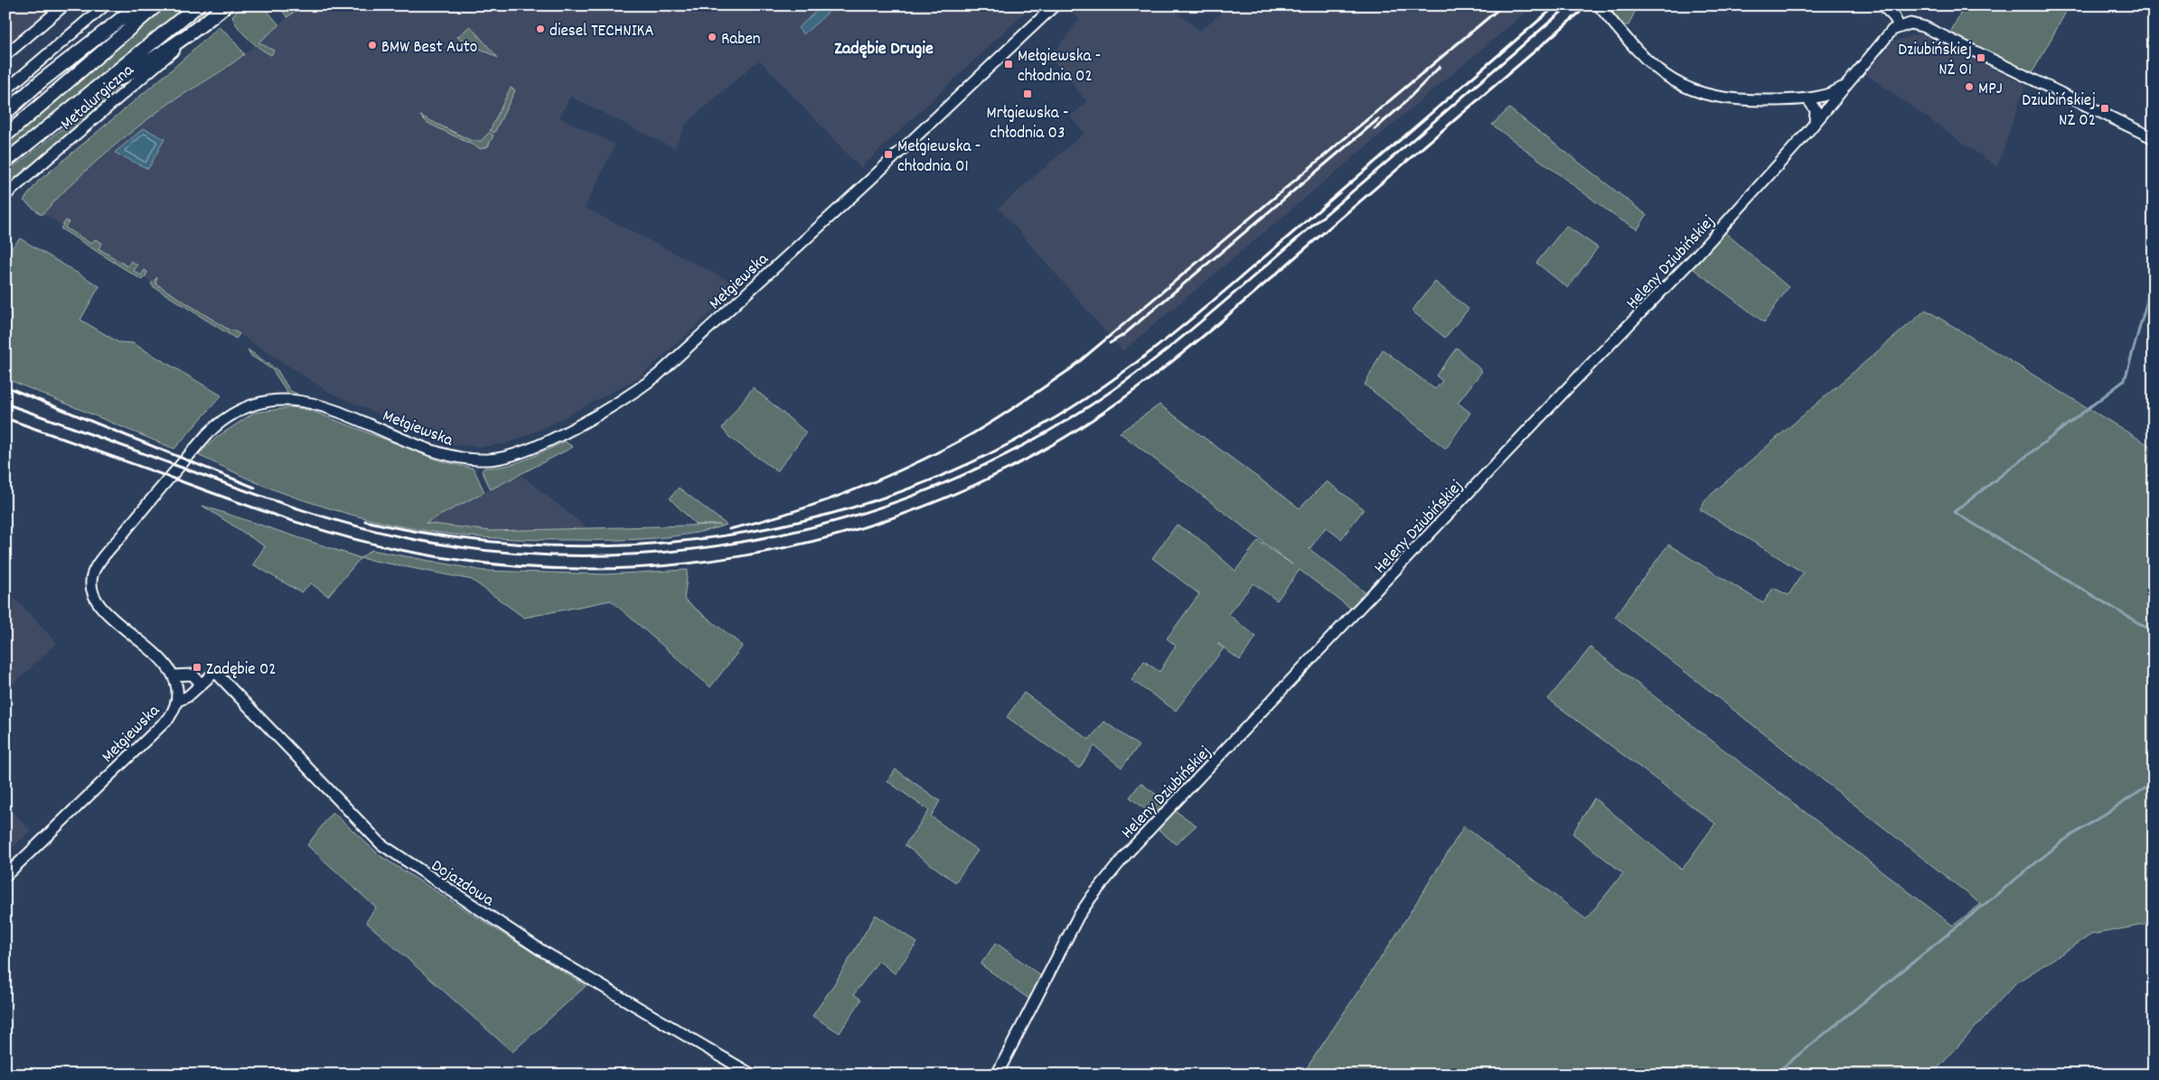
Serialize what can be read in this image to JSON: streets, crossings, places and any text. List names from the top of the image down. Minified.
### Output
{"streets":{"main road":["Metalurgiczna"],"street":["Heleny Dziubińskiej","Mełgiewska","Dojazdowa"]},"districts":["Zadębie Drugie"],"places":{"other":["diesel TECHNIKA","Raben","BMW Best Auto","MPJ"],"transit":["Dziubińskiej NŻ 01","Mełgiewska - chłodnia 02","Mrłgiewska - chłodnia 03","Dziubińskiej NŻ 02","Mełgiewska - chłodnia 01","Zadębie 02"]}}
